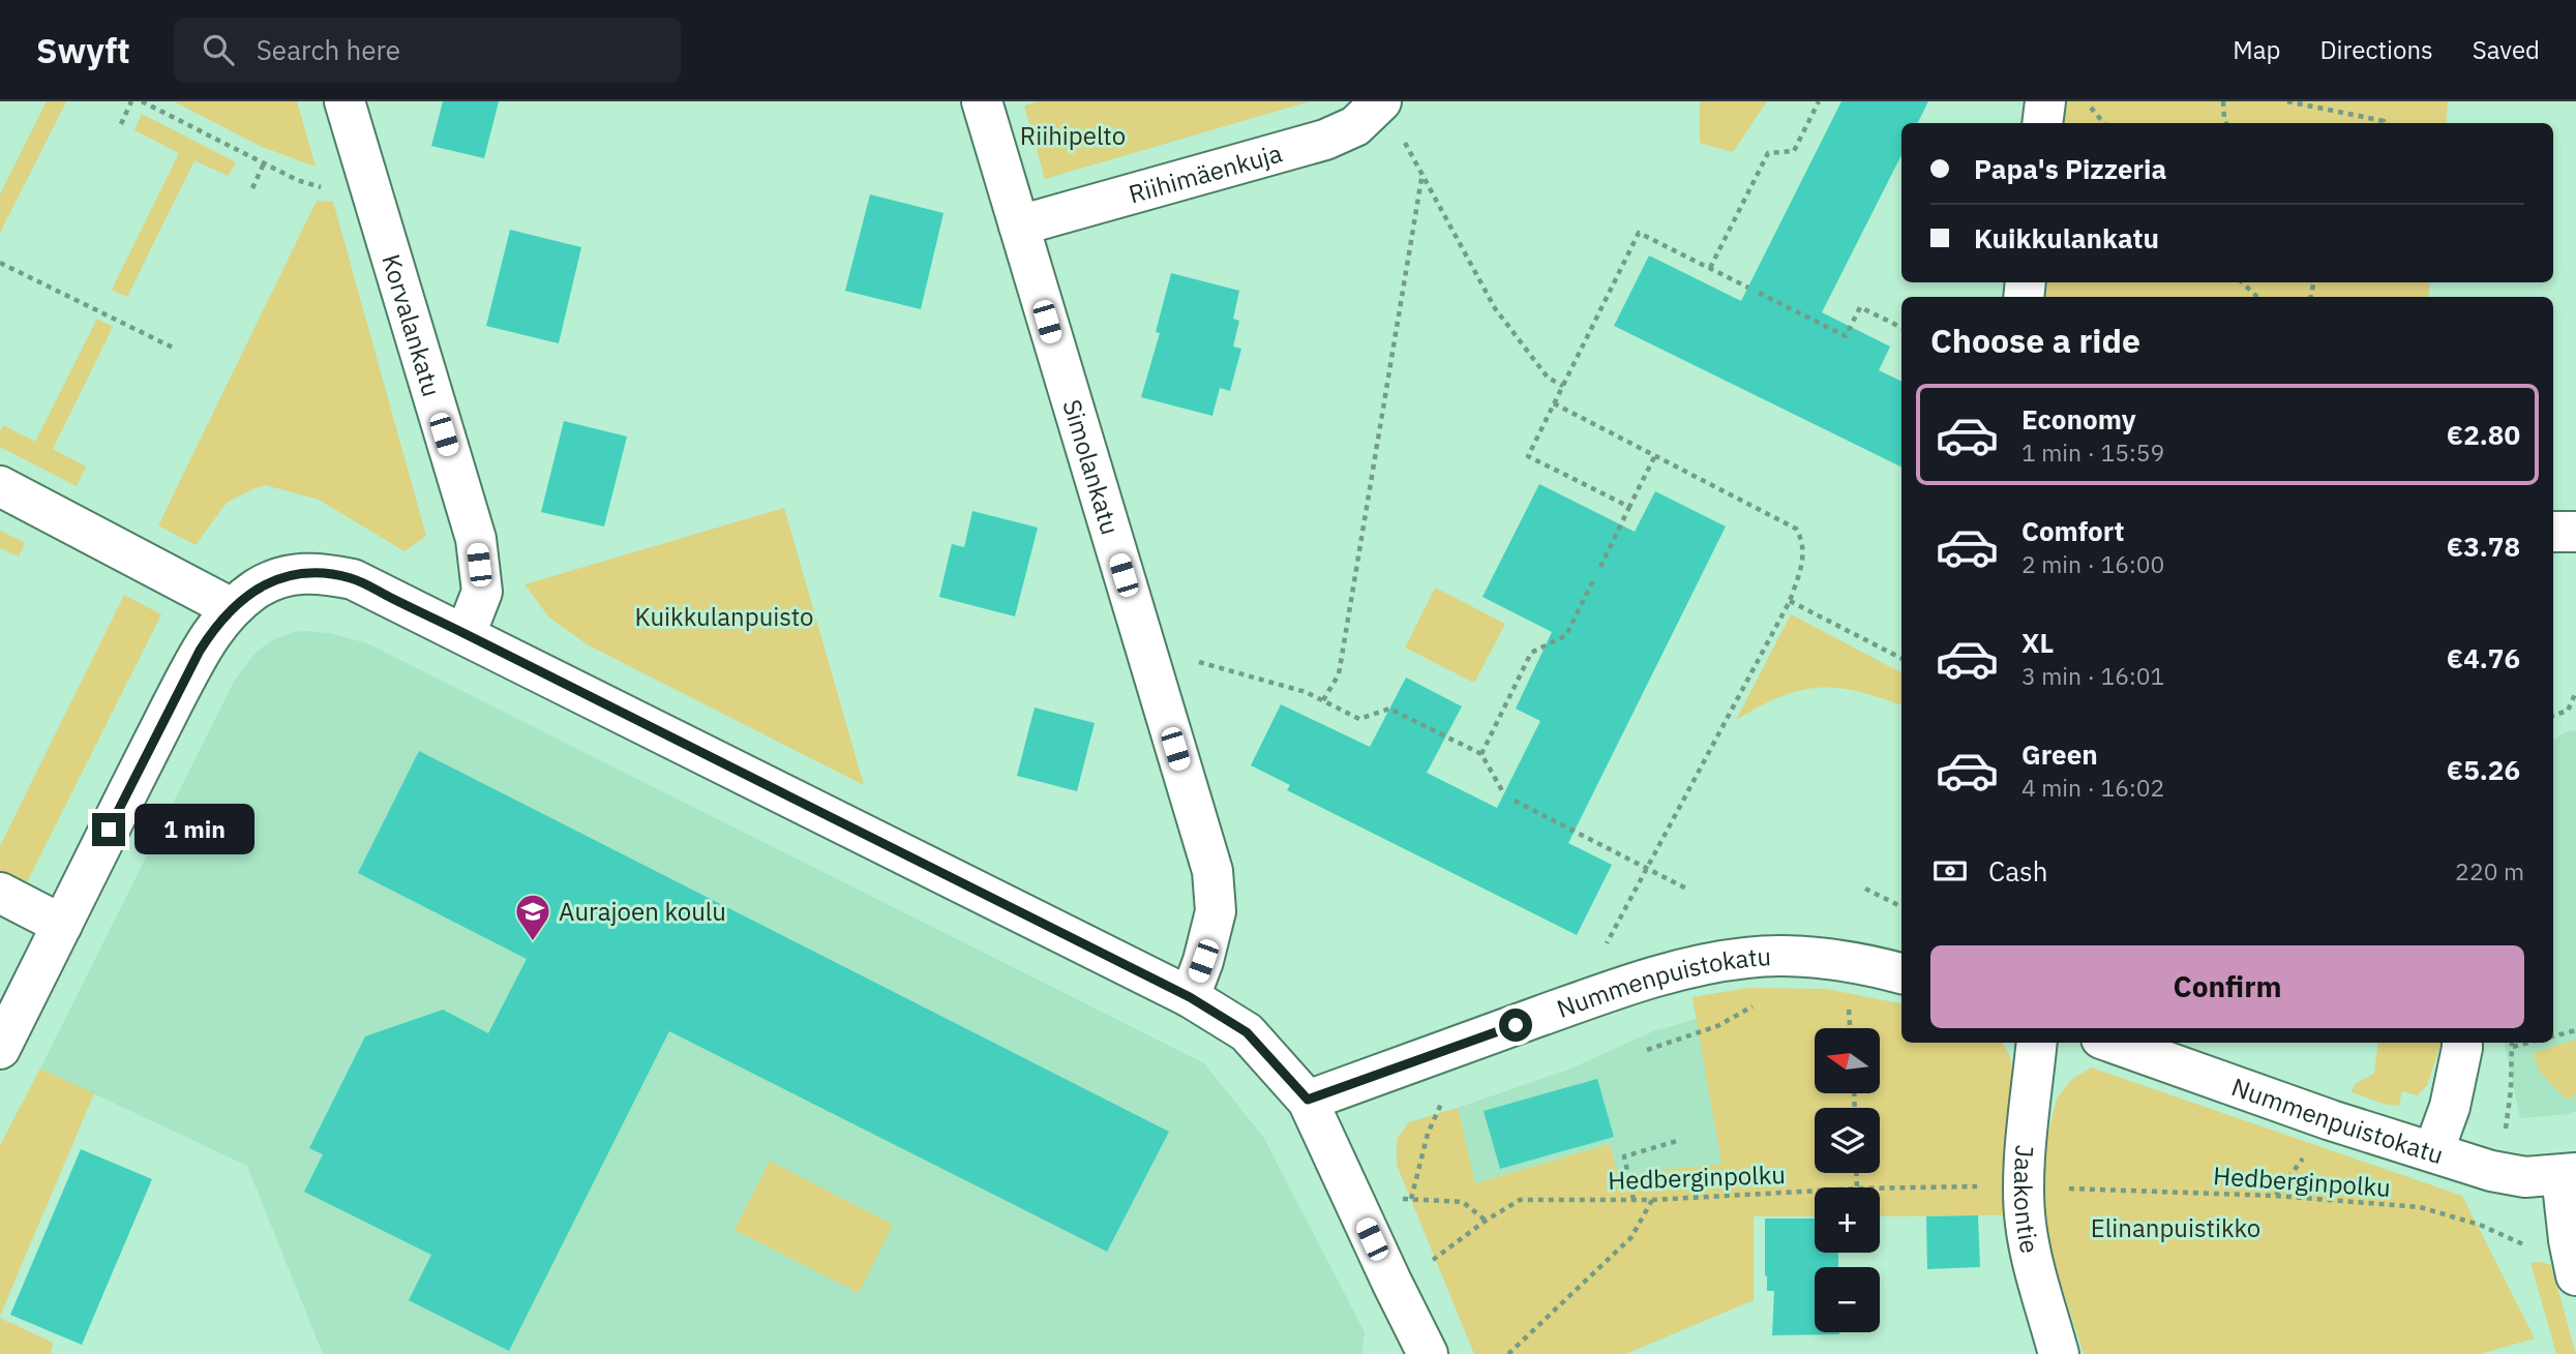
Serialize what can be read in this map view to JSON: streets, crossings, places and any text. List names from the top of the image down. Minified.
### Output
{"streets":{"street":["Riihimäenkuja","Korvalankatu","Simolankatu","Nummenpuistokatu","Jaakontie"],"path":["Hedberginpolku"]},"crossings":[["Riihimäenkuja","Simolankatu"]],"parks":["Riihipelto","Kuikkulanpuisto","Elinanpuistikko"],"places":{"school or university":["Aurajoen koulu"]},"north":"left","page":{"header":"Swyft","search":"Search here","nav":["Map","Directions","Saved"],"banner":["Papa's Pizzeria","Kuikkulankatu"],"heading":"Choose a ride","list":[{"name":"Economy","note":"1 min · 15:59","value":"€2.80"},{"name":"Comfort","note":"2 min · 16:00","value":"€3.78"},{"name":"XL","note":"3 min · 16:01","value":"€4.76"},{"name":"Green","note":"4 min · 16:02","value":"€5.26"}],"bubble":"1 min","pay":["Cash","220 m"],"buttons":"Confirm","map_buttons":["+","−"]}}
